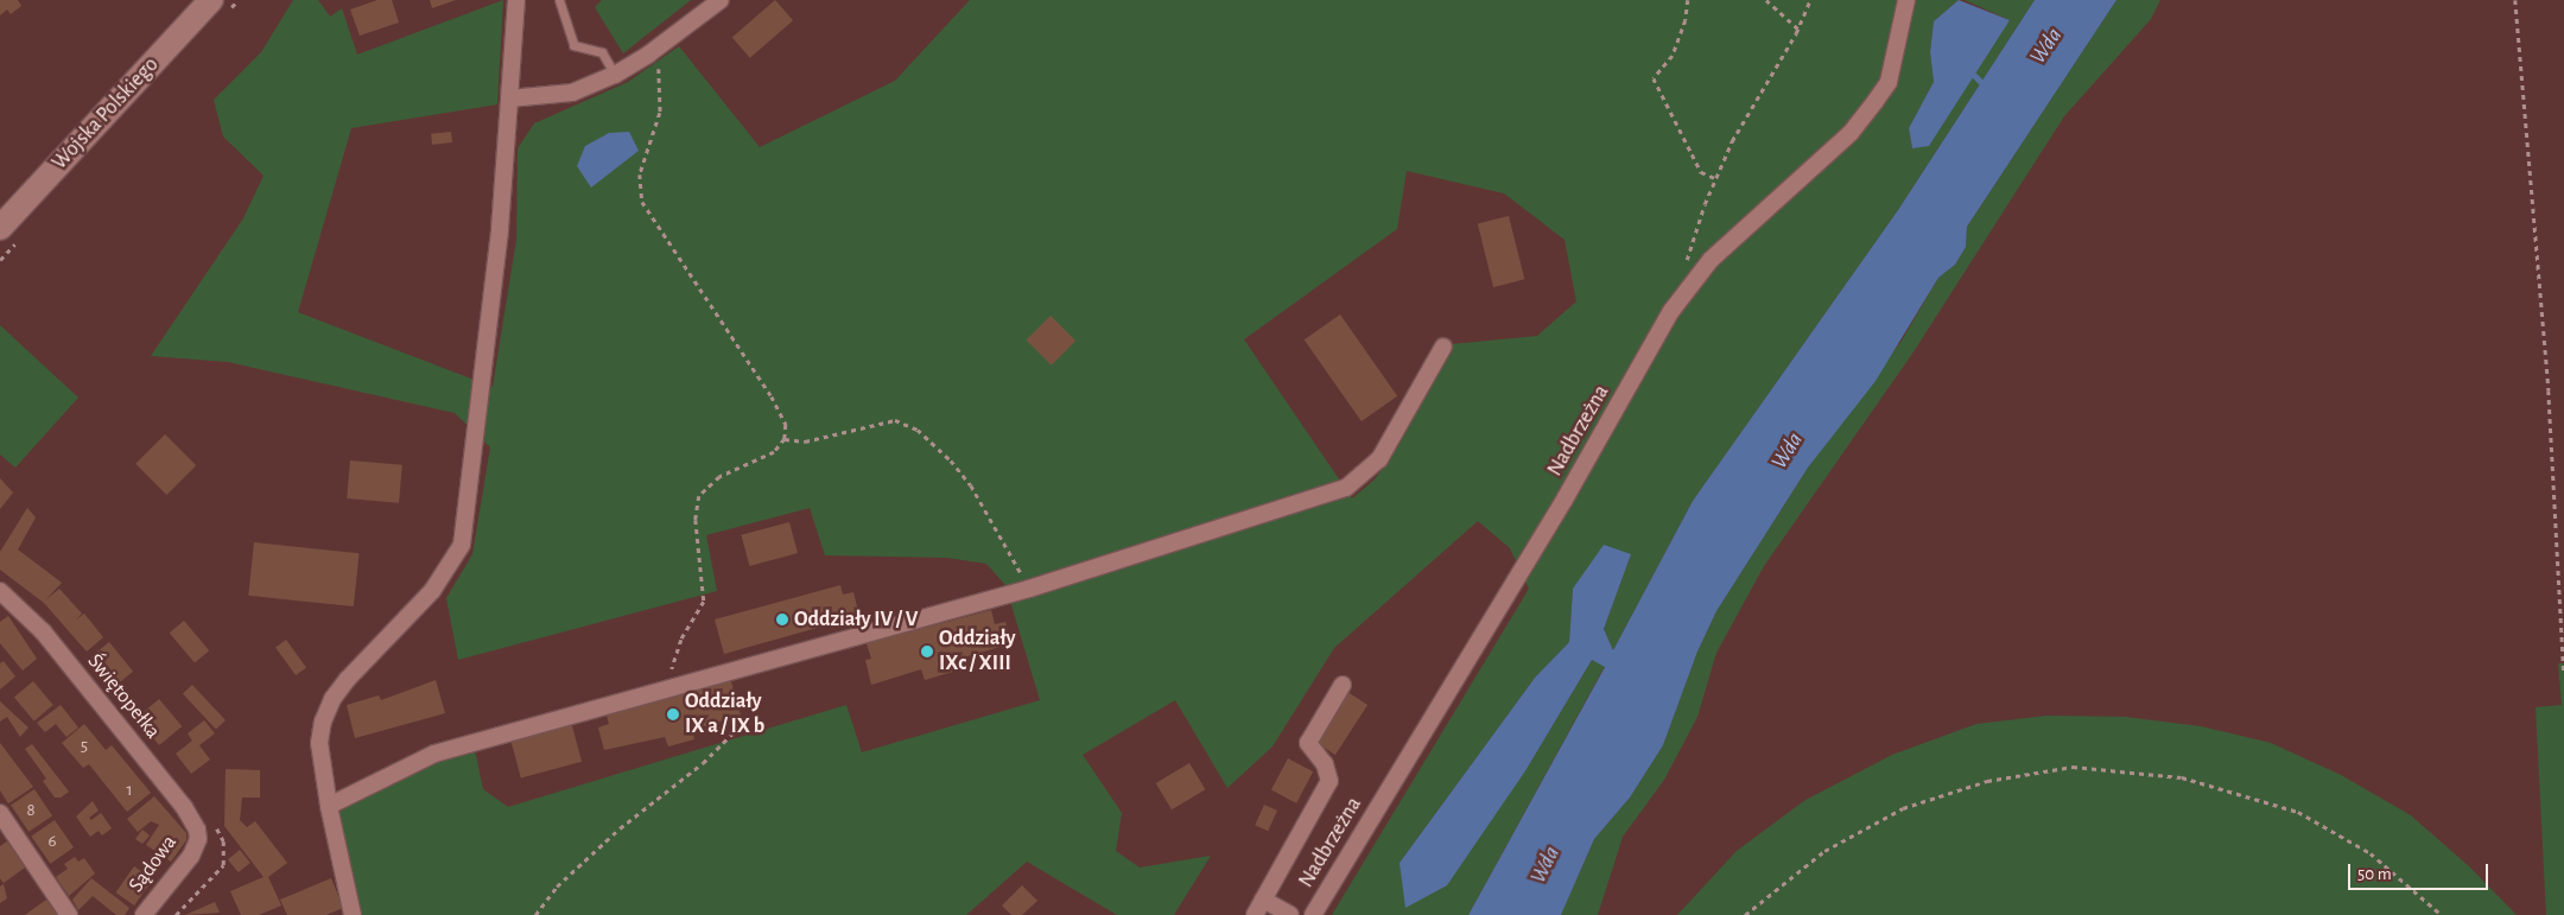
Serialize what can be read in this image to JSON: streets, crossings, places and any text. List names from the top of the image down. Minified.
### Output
{"streets":{"street":["Wojska Polskiego","Nadbrzeżna","Świętopełka","Sądowa"]},"crossings":[["Świętopełka","Sądowa"]],"water":["Wda"],"places":["Oddziały IV / V","Oddziały IXc / XIII","Oddziały IX a / IX b"],"house_numbers":["5","1","8","6"],"scale_bar":"50 m"}
